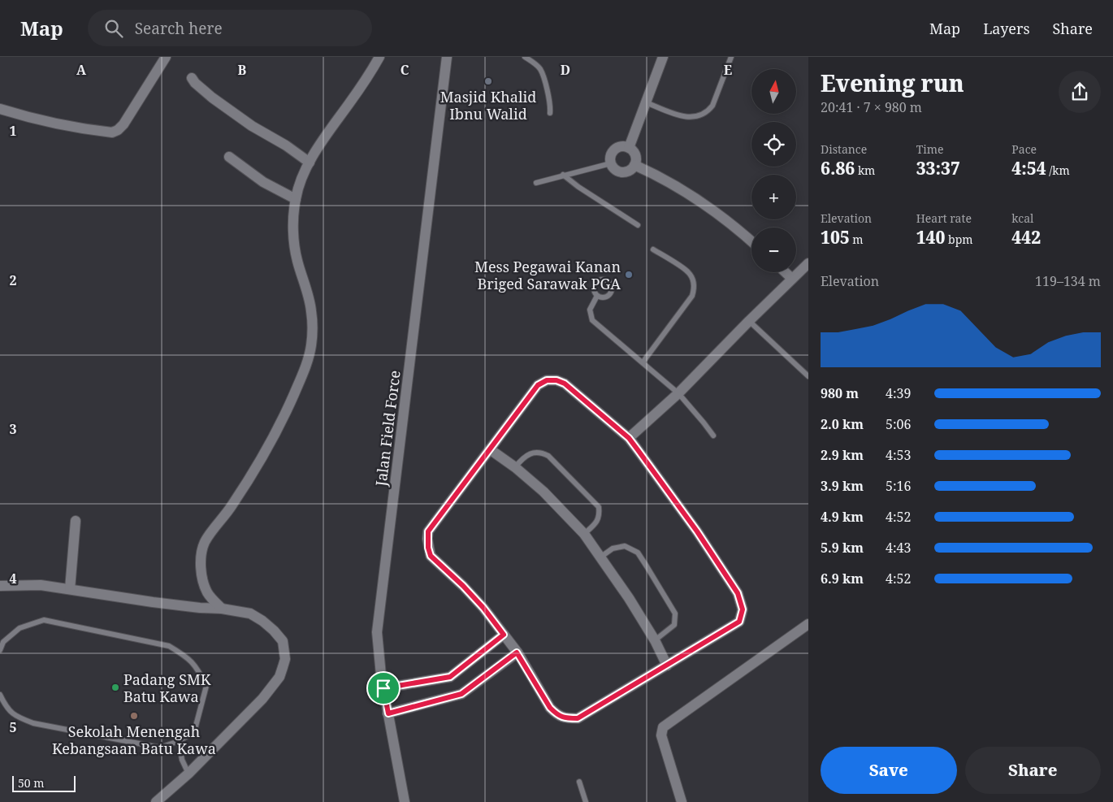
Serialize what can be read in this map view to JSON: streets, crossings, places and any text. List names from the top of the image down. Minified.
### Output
{"streets":{"street":["Jalan Field Force"]},"places":["Masjid Khalid Ibnu Walid","Mess Pegawai Kanan Briged Sarawak PGA","Padang SMK Batu Kawa","Sekolah Menengah Kebangsaan Batu Kawa"],"scale_bar":"50 m","north":"top","page":{"header":"Map","search":"Search here","nav":["Map","Layers","Share"],"heading":["Evening run","20:41 · 7 × 980 m"],"map_buttons":["+","−"],"stats":[["Distance","6.86 km"],["Time","33:37"],["Pace","4:54 /km"],["Elevation","105 m"],["Heart rate","140 bpm"],["kcal","442"]],"chart":["Elevation","119–134 m"],"list":[{"name":"980 m","note":"4:39"},{"name":"2.0 km","note":"5:06"},{"name":"2.9 km","note":"4:53"},{"name":"3.9 km","note":"5:16"},{"name":"4.9 km","note":"4:52"},{"name":"5.9 km","note":"4:43"},{"name":"6.9 km","note":"4:52"}],"buttons":["Save","Share"],"scale":"50 m"},"grid":{"columns":["A","B","C","D","E"],"rows":["1","2","3","4","5"]}}
